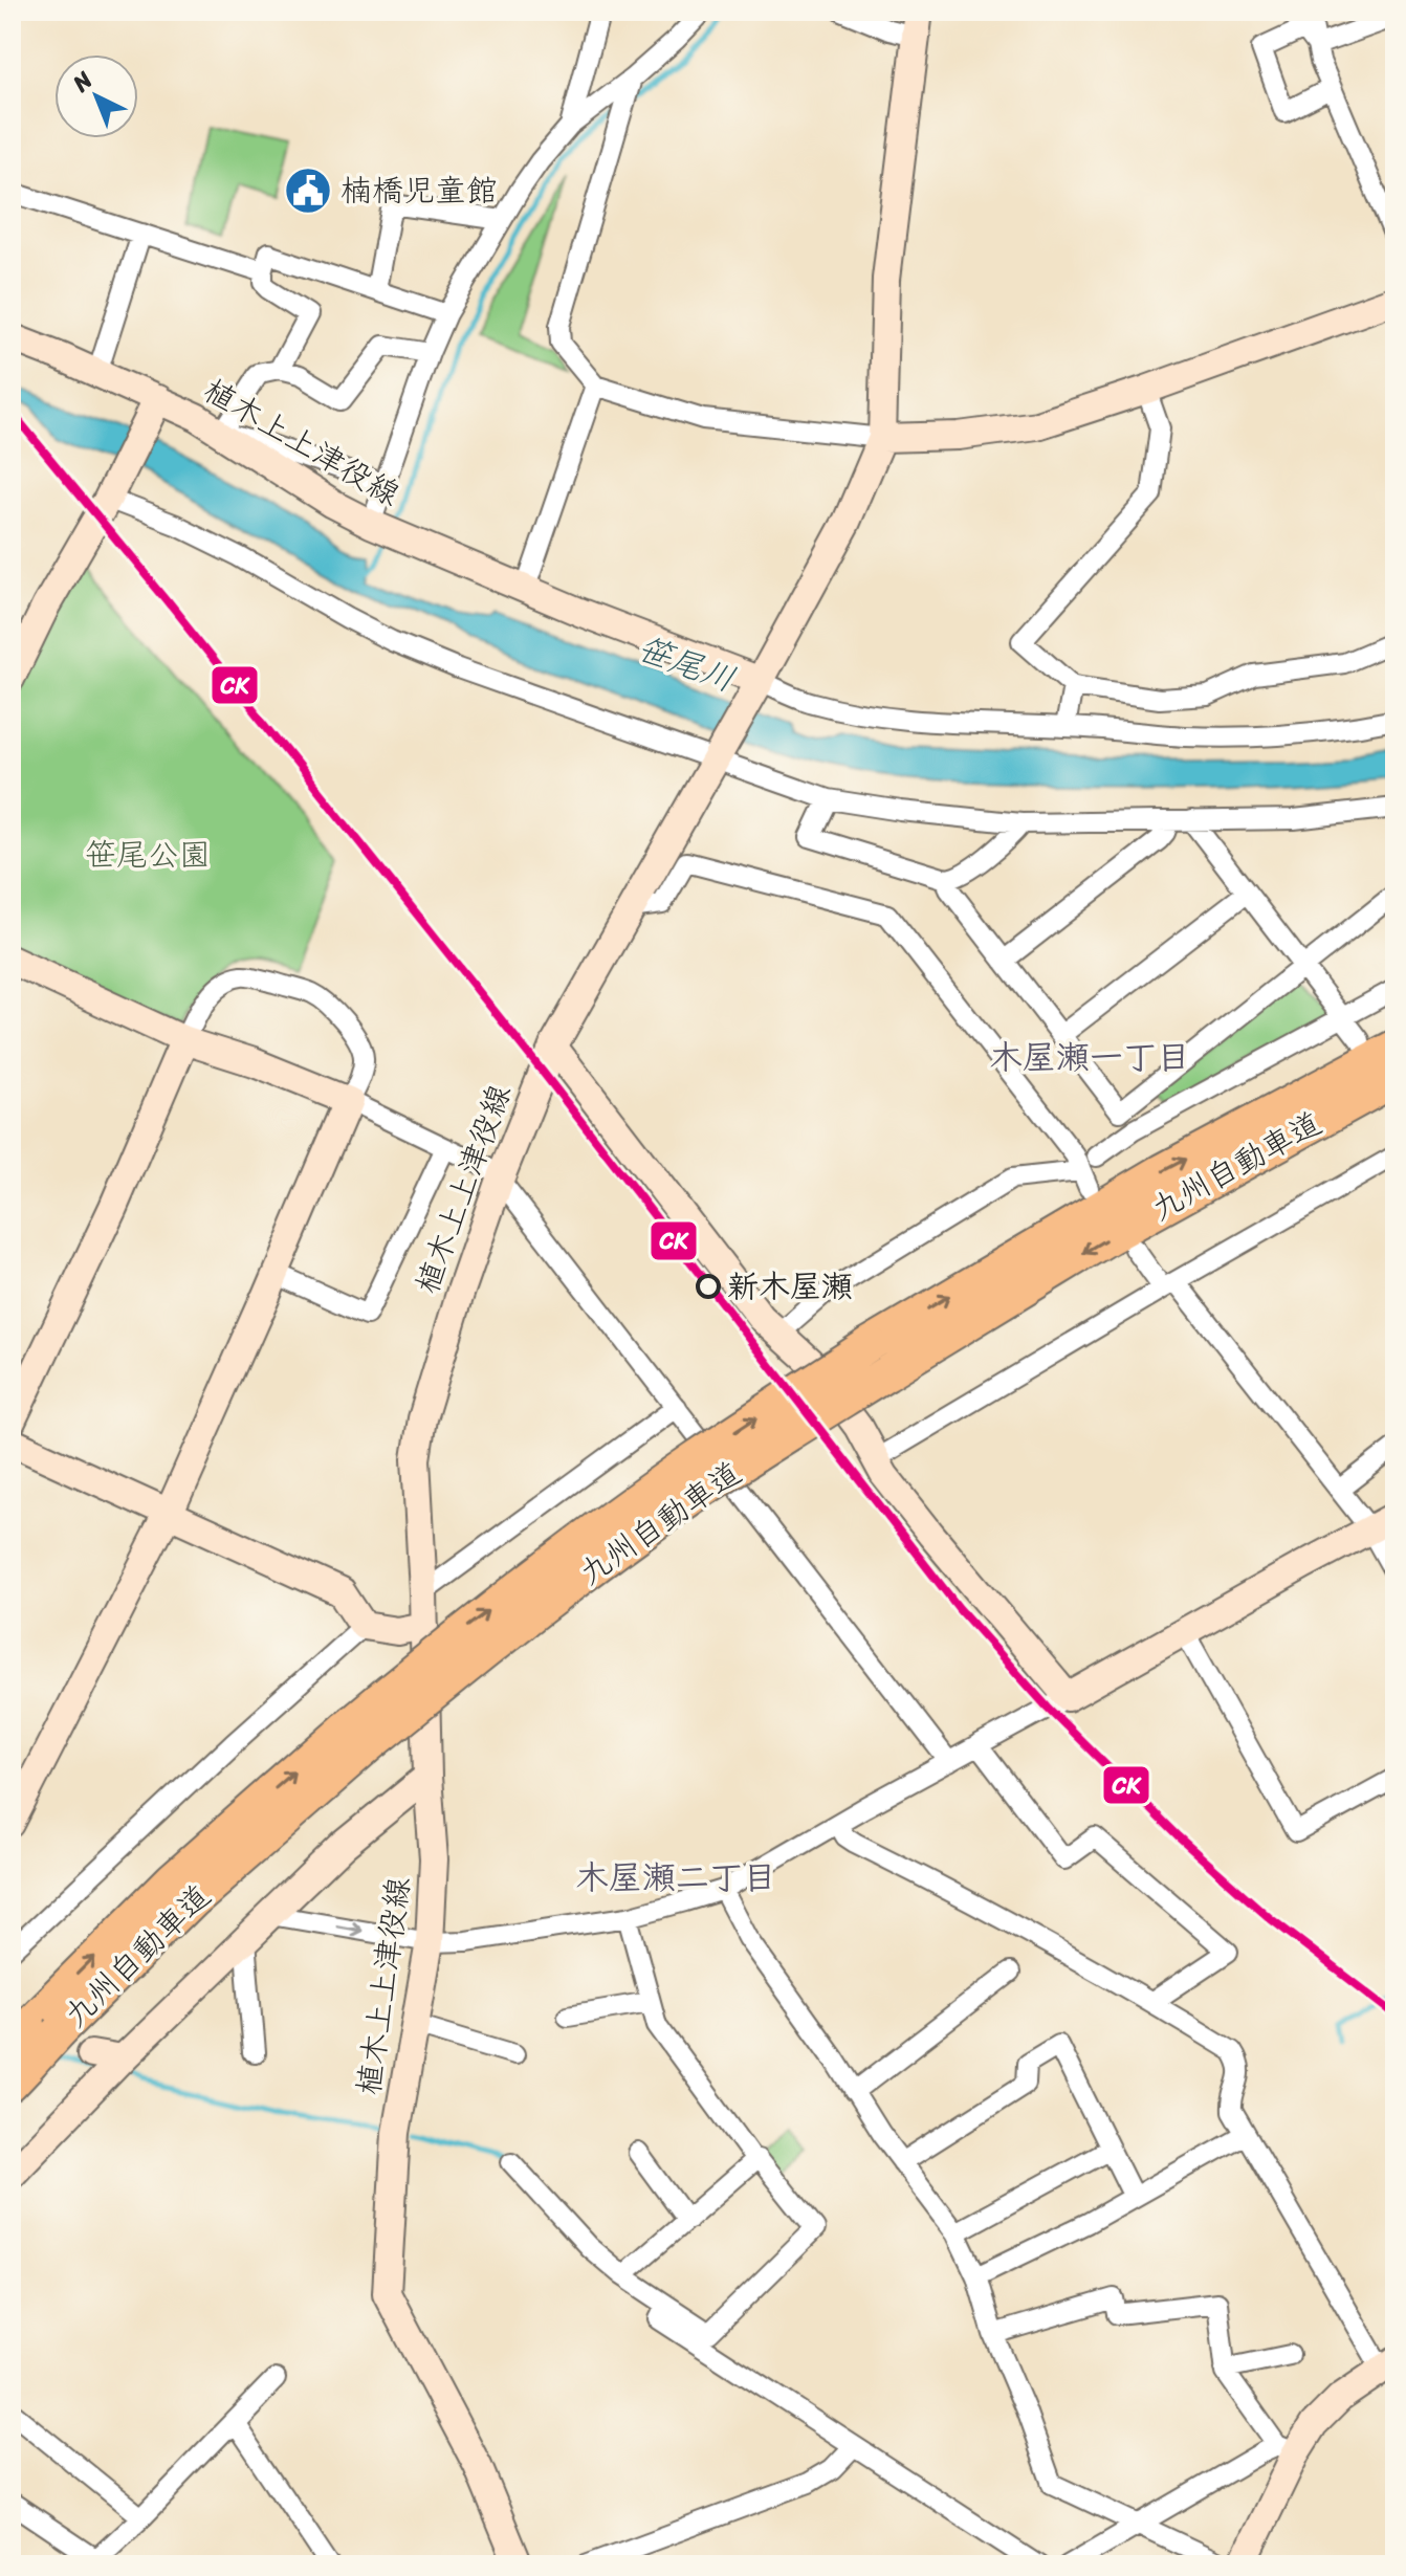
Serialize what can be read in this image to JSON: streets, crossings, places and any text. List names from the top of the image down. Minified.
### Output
{"streets":{"highway":["九州自動車道"],"street":["植木上上津役線"]},"districts":["木屋瀬一丁目","木屋瀬二丁目"],"water":["笹尾川"],"parks":["笹尾公園"],"places":{"public building":["楠橋児童館"],"other":["新木屋瀬"]},"lines":["transit line CK"],"north":"top left"}
